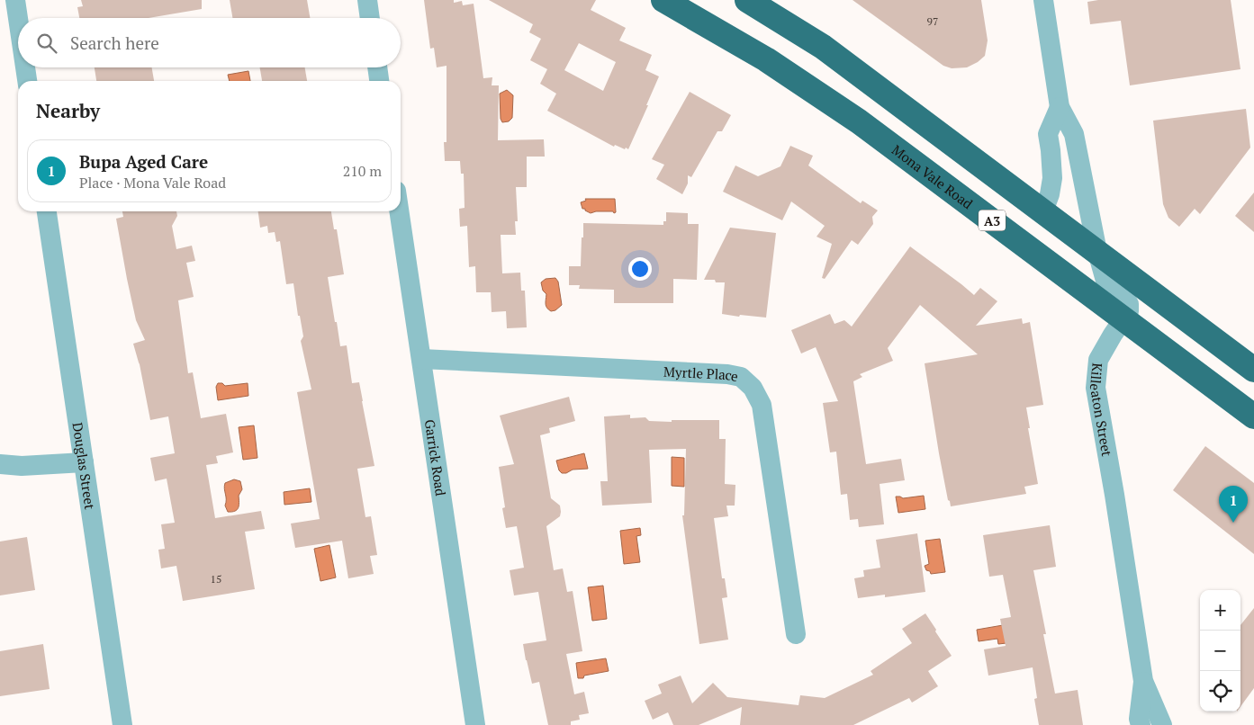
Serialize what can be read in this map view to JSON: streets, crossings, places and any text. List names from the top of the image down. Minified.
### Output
{"streets":{"highway":["Mona Vale Road","A3"],"street":["Myrtle Place","Killeaton Street","Garrick Road","Douglas Street"]},"crossings":[["Mona Vale Road","Killeaton Street"],["Myrtle Place","Garrick Road"]],"house_numbers":["97","15"],"page":{"search":"Search here","heading":"Nearby","list":[{"mark":"1","name":"Bupa Aged Care","note":"Place · Mona Vale Road","value":"210 m"}],"pins":"1","map_buttons":["+","−"]}}
